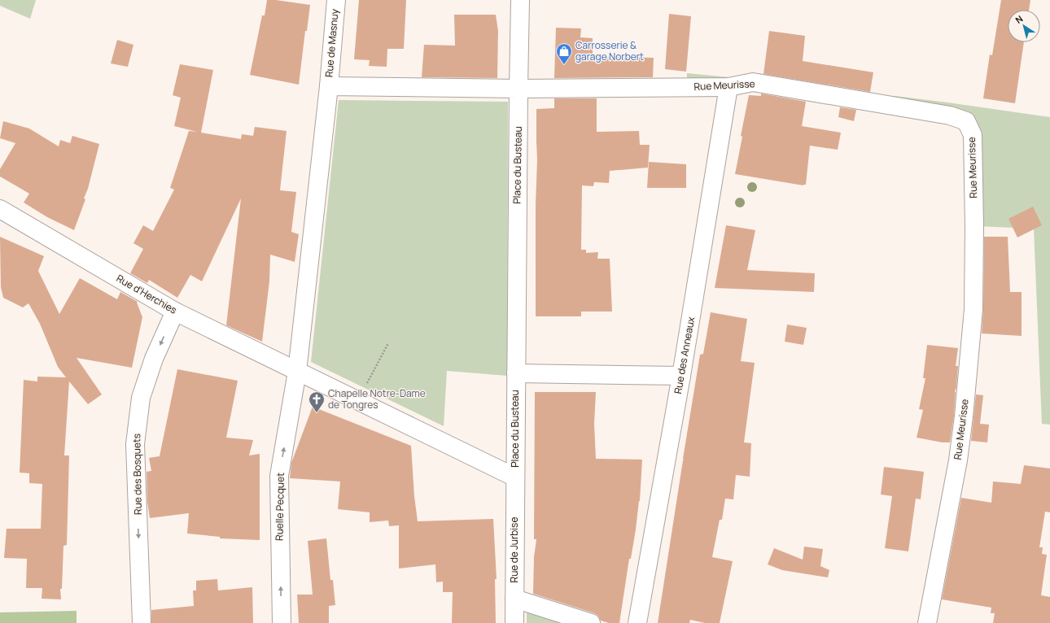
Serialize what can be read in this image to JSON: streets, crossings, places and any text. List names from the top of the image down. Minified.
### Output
{"streets":{"street":["Rue de Masnuy","Rue Meurisse","Place du Busteau","Rue d'Herchies","Rue des Anneaux","Rue des Bosquets","Ruelle Pecquet","Rue de Jurbise"]},"crossings":[["Rue Meurisse","Place du Busteau"],["Rue Meurisse","Rue des Anneaux"],["Place du Busteau","Rue d'Herchies"],["Place du Busteau","Ruelle Pecquet"],["Place du Busteau","Rue de Jurbise"],["Rue d'Herchies","Rue des Bosquets"],["Rue d'Herchies","Ruelle Pecquet"]],"one_way":["Rue des Bosquets","Ruelle Pecquet"],"places":{"shop":["Carrosserie & garage Norbert"],"church":["Chapelle Notre-Dame de Tongres"]},"north":"top left"}
